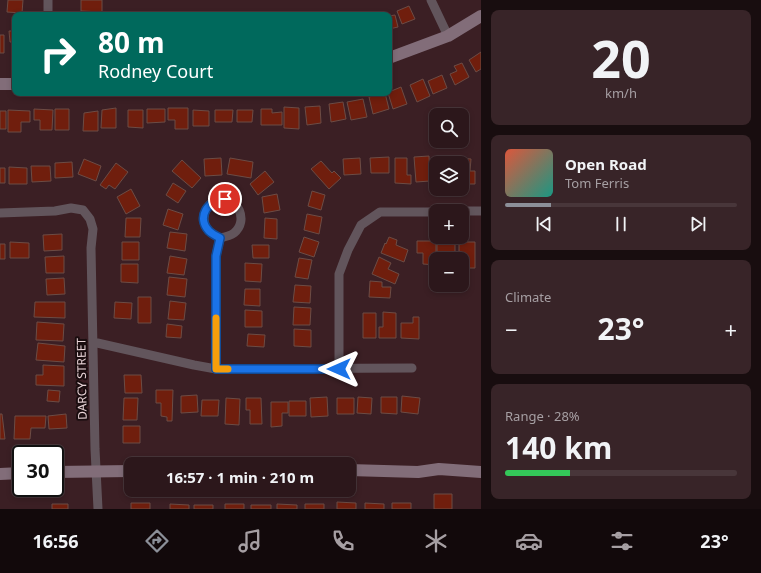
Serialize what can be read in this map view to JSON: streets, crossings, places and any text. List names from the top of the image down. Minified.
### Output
{"streets":{"street":["DARCY STREET"]},"page":{"tile":[["20","km/h"],"Climate",["Range · 28%","140 km"]],"turn":["80 m","Rodney Court"],"map_buttons":["+","−"],"song":["Open Road","Tom Ferris"],"heat":["−","23°","+"],"limit":"30","trip":"16:57 · 1 min · 210 m","tabs":["16:56","23°"]}}
